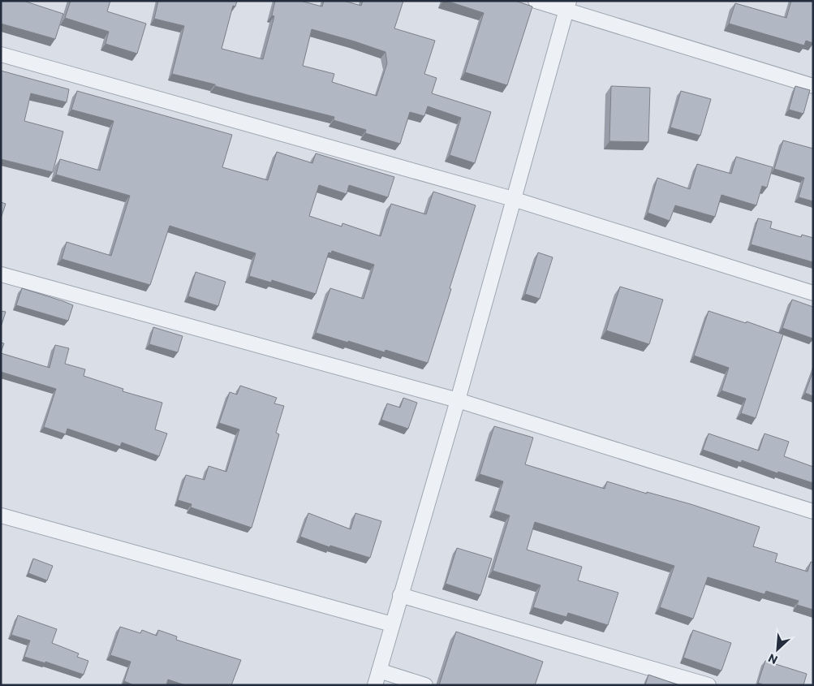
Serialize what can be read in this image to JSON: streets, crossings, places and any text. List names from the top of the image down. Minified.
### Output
{"north":"bottom left"}
